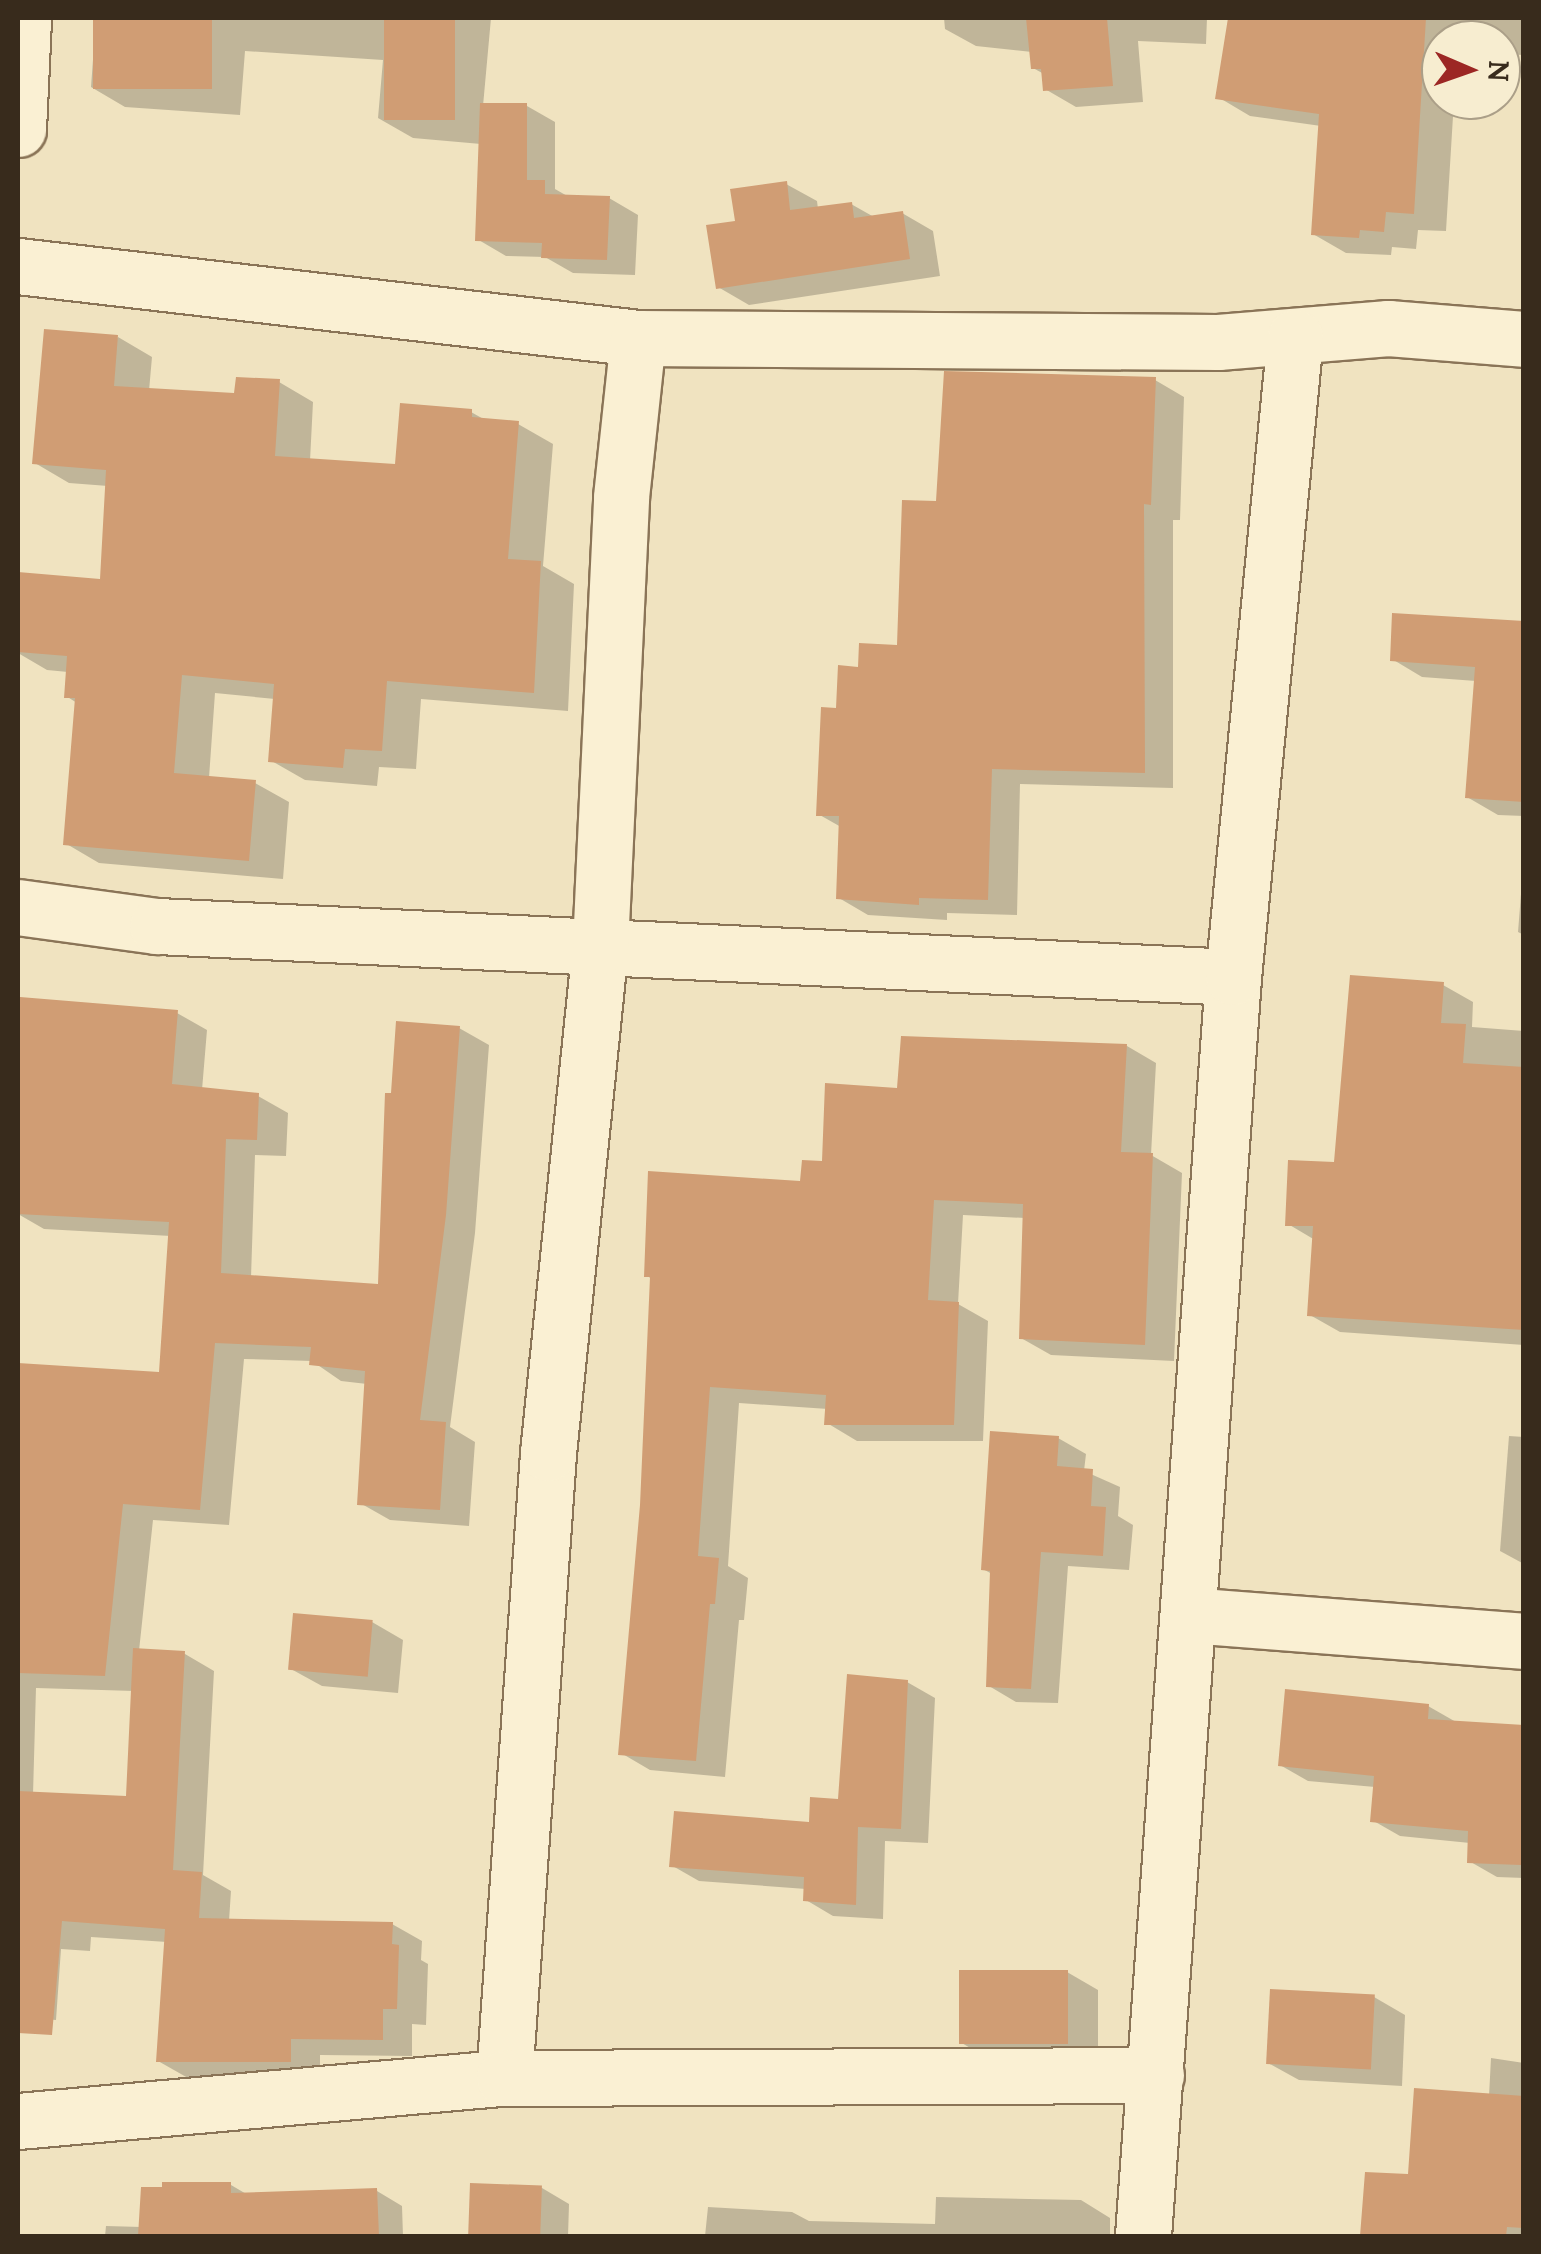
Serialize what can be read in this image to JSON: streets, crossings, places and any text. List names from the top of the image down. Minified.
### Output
{"north":"right"}
